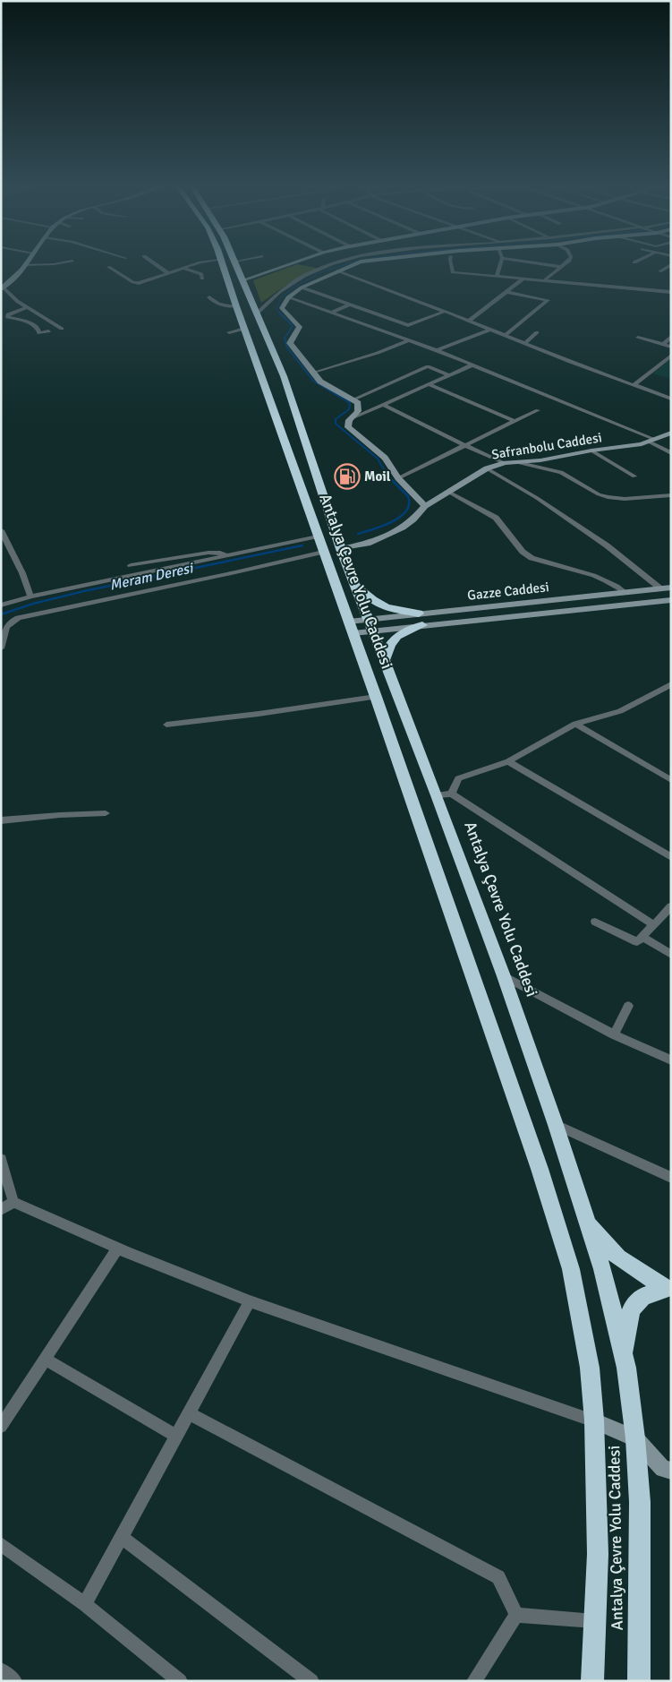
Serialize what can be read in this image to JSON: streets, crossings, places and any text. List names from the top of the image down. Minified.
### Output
{"streets":{"highway":["Antalya Çevre Yolu Caddesi"],"street":["Safranbolu Caddesi","Gazze Caddesi"]},"crossings":[["Safranbolu Caddesi","Antalya Çevre Yolu Caddesi"],["Antalya Çevre Yolu Caddesi","Gazze Caddesi"]],"water":["Meram Deresi"],"places":{"fuel station":["Moil"]}}
